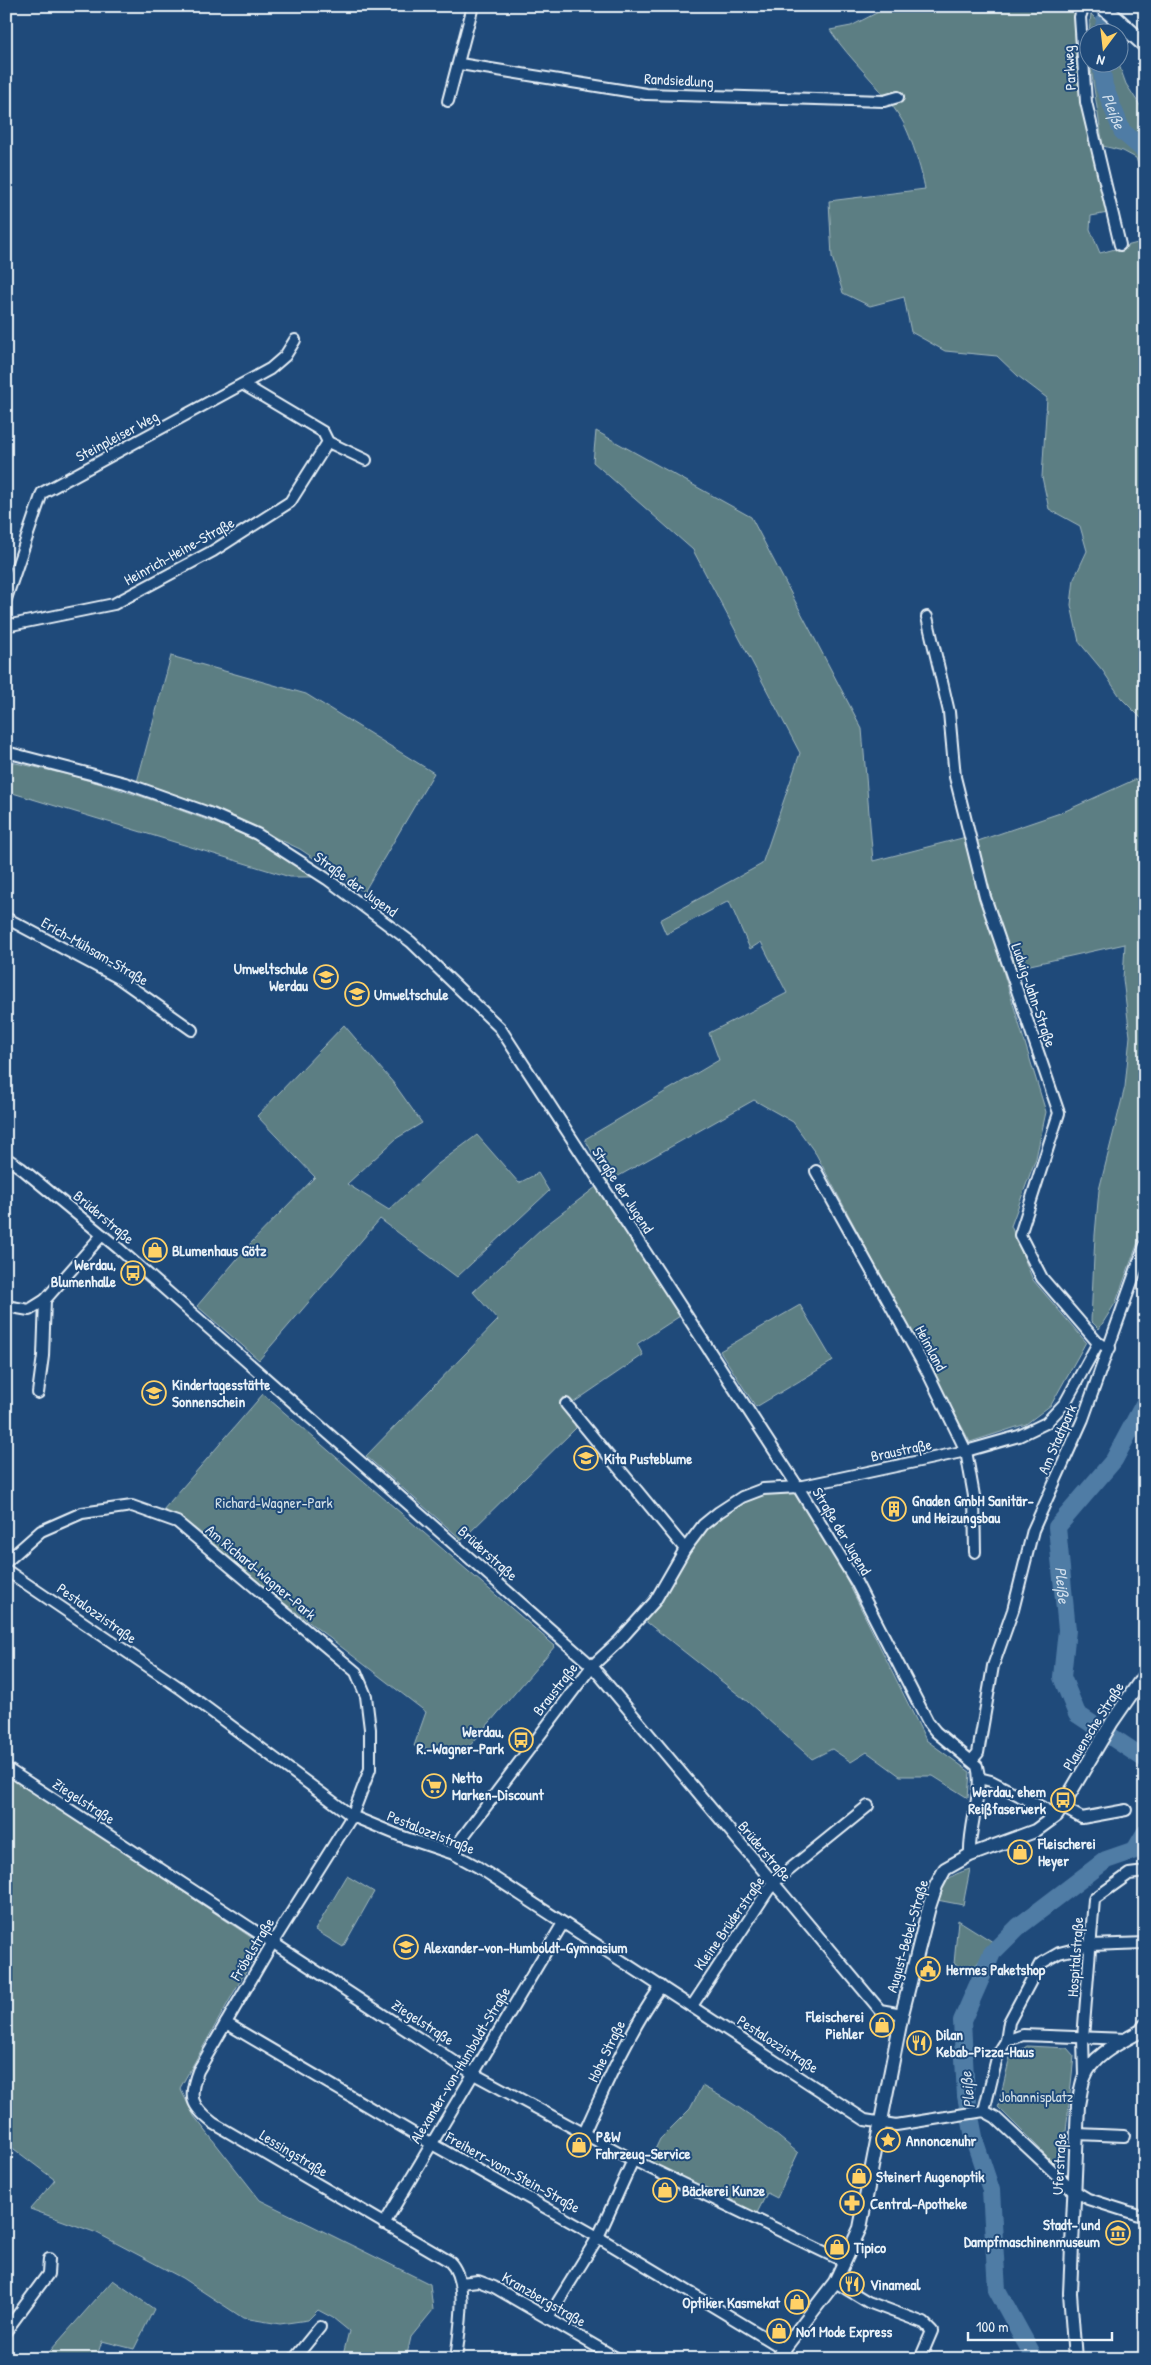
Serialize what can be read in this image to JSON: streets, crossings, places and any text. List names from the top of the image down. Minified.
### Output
{"streets":{"street":["Parkweg","Randsiedlung","Steinpleiser Weg","Heinrich-Heine-Straße","Straße der Jugend","Erich-Mühsam-Straße","Ludwig-Jahn-Straße","Brüderstraße","Heimland","Am Stadtpark","Braustraße","Am Richard-Wagner-Park","Pestalozzistraße","Plauensche Straße","Ziegelstraße","Kleine Brüderstraße","August-Bebel-Straße","Fröbelstraße","Hospitalstraße","Hohe Straße","Alexander-von-Humboldt-Straße","Lessingstraße","Uferstraße","Freiherr-vom-Stein-Straße","Kranzbergstraße"]},"crossings":[["Straße der Jugend","Am Stadtpark"],["Straße der Jugend","Braustraße"],["Ludwig-Jahn-Straße","Am Stadtpark"],["Ludwig-Jahn-Straße","Braustraße"],["Brüderstraße","Braustraße"],["Brüderstraße","Kleine Brüderstraße"],["Brüderstraße","August-Bebel-Straße"],["Heimland","Braustraße"],["Braustraße","Pestalozzistraße"],["Am Richard-Wagner-Park","Pestalozzistraße"],["Am Richard-Wagner-Park","Fröbelstraße"],["Pestalozzistraße","Kleine Brüderstraße"],["Pestalozzistraße","August-Bebel-Straße"],["Pestalozzistraße","Fröbelstraße"],["Pestalozzistraße","Hohe Straße"],["Pestalozzistraße","Alexander-von-Humboldt-Straße"],["Plauensche Straße","August-Bebel-Straße"],["Ziegelstraße","August-Bebel-Straße"],["Ziegelstraße","Fröbelstraße"],["Ziegelstraße","Hohe Straße"],["Ziegelstraße","Alexander-von-Humboldt-Straße"],["August-Bebel-Straße","Freiherr-vom-Stein-Straße"],["Fröbelstraße","Lessingstraße"],["Fröbelstraße","Freiherr-vom-Stein-Straße"],["Hospitalstraße","Uferstraße"],["Alexander-von-Humboldt-Straße","Lessingstraße"],["Alexander-von-Humboldt-Straße","Freiherr-vom-Stein-Straße"]],"water":["Pleiße"],"parks":["Richard-Wagner-Park","Johannisplatz"],"places":{"school or university":["Umweltschule Werdau","Umweltschule","Kindertagesstätte Sonnenschein","Kita Pusteblume","Alexander-von-Humboldt-Gymnasium"],"shop":["BLumenhaus Götz","Fleischerei Heyer","Fleischerei Piehler","P&W Fahrzeug-Service","Steinert Augenoptik","Bäckerei Kunze","Tipico","Optiker Kasmekat","No1 Mode Express"],"bus stop":["Werdau, Blumenhalle","Werdau, R.-Wagner-Park","Werdau, ehem Reißfaserwerk"],"building":["Gnaden GmbH Sanitär- und Heizungsbau"],"supermarket":["Netto Marken-Discount"],"public building":["Hermes Paketshop"],"restaurant":["Dilan Kebab-Pizza-Haus","Vinameal"],"place":["Annoncenuhr"],"pharmacy":["Central-Apotheke"],"museum":["Stadt- und Dampfmaschinenmuseum"]},"scale_bar":"100 m","north":"bottom"}
